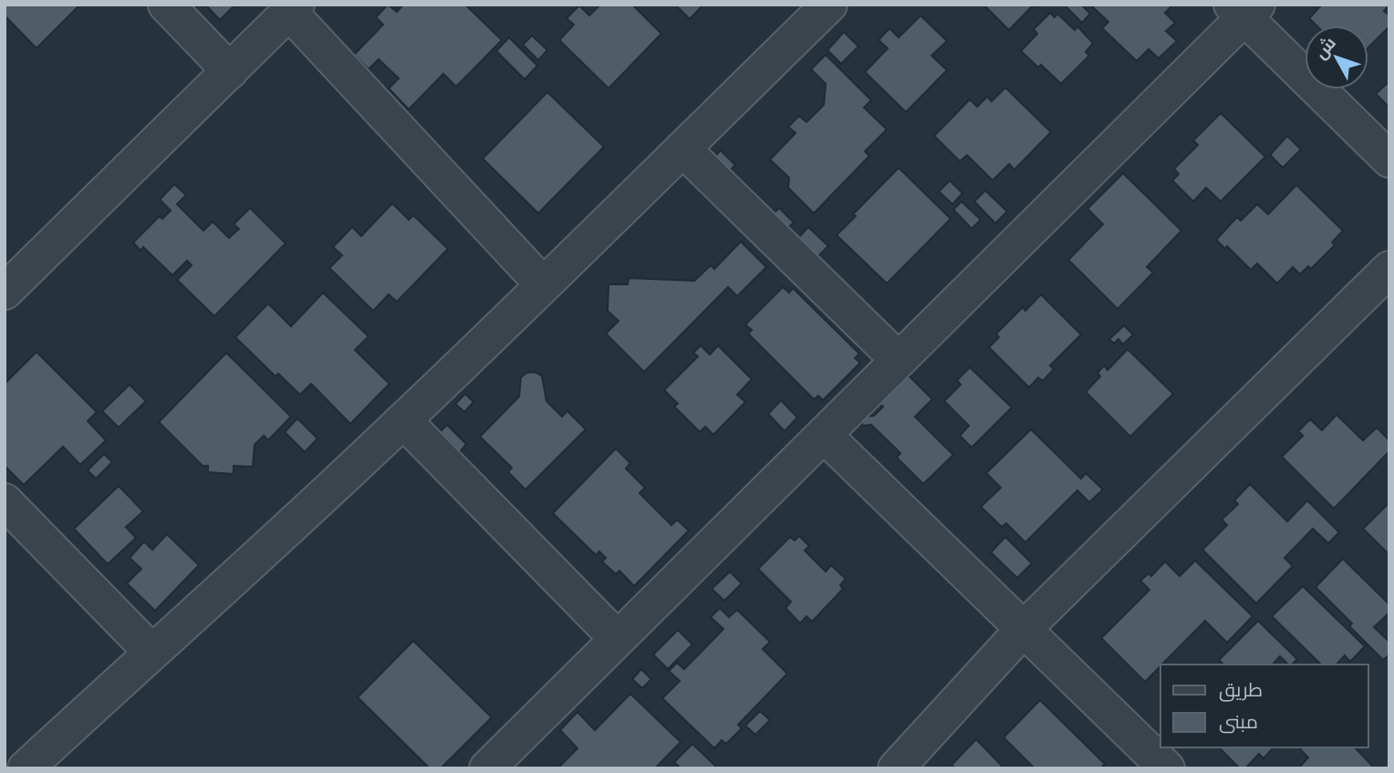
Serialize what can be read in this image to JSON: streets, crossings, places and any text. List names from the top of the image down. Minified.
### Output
{"legend":["طريق","مبنى"],"north":"top left"}
